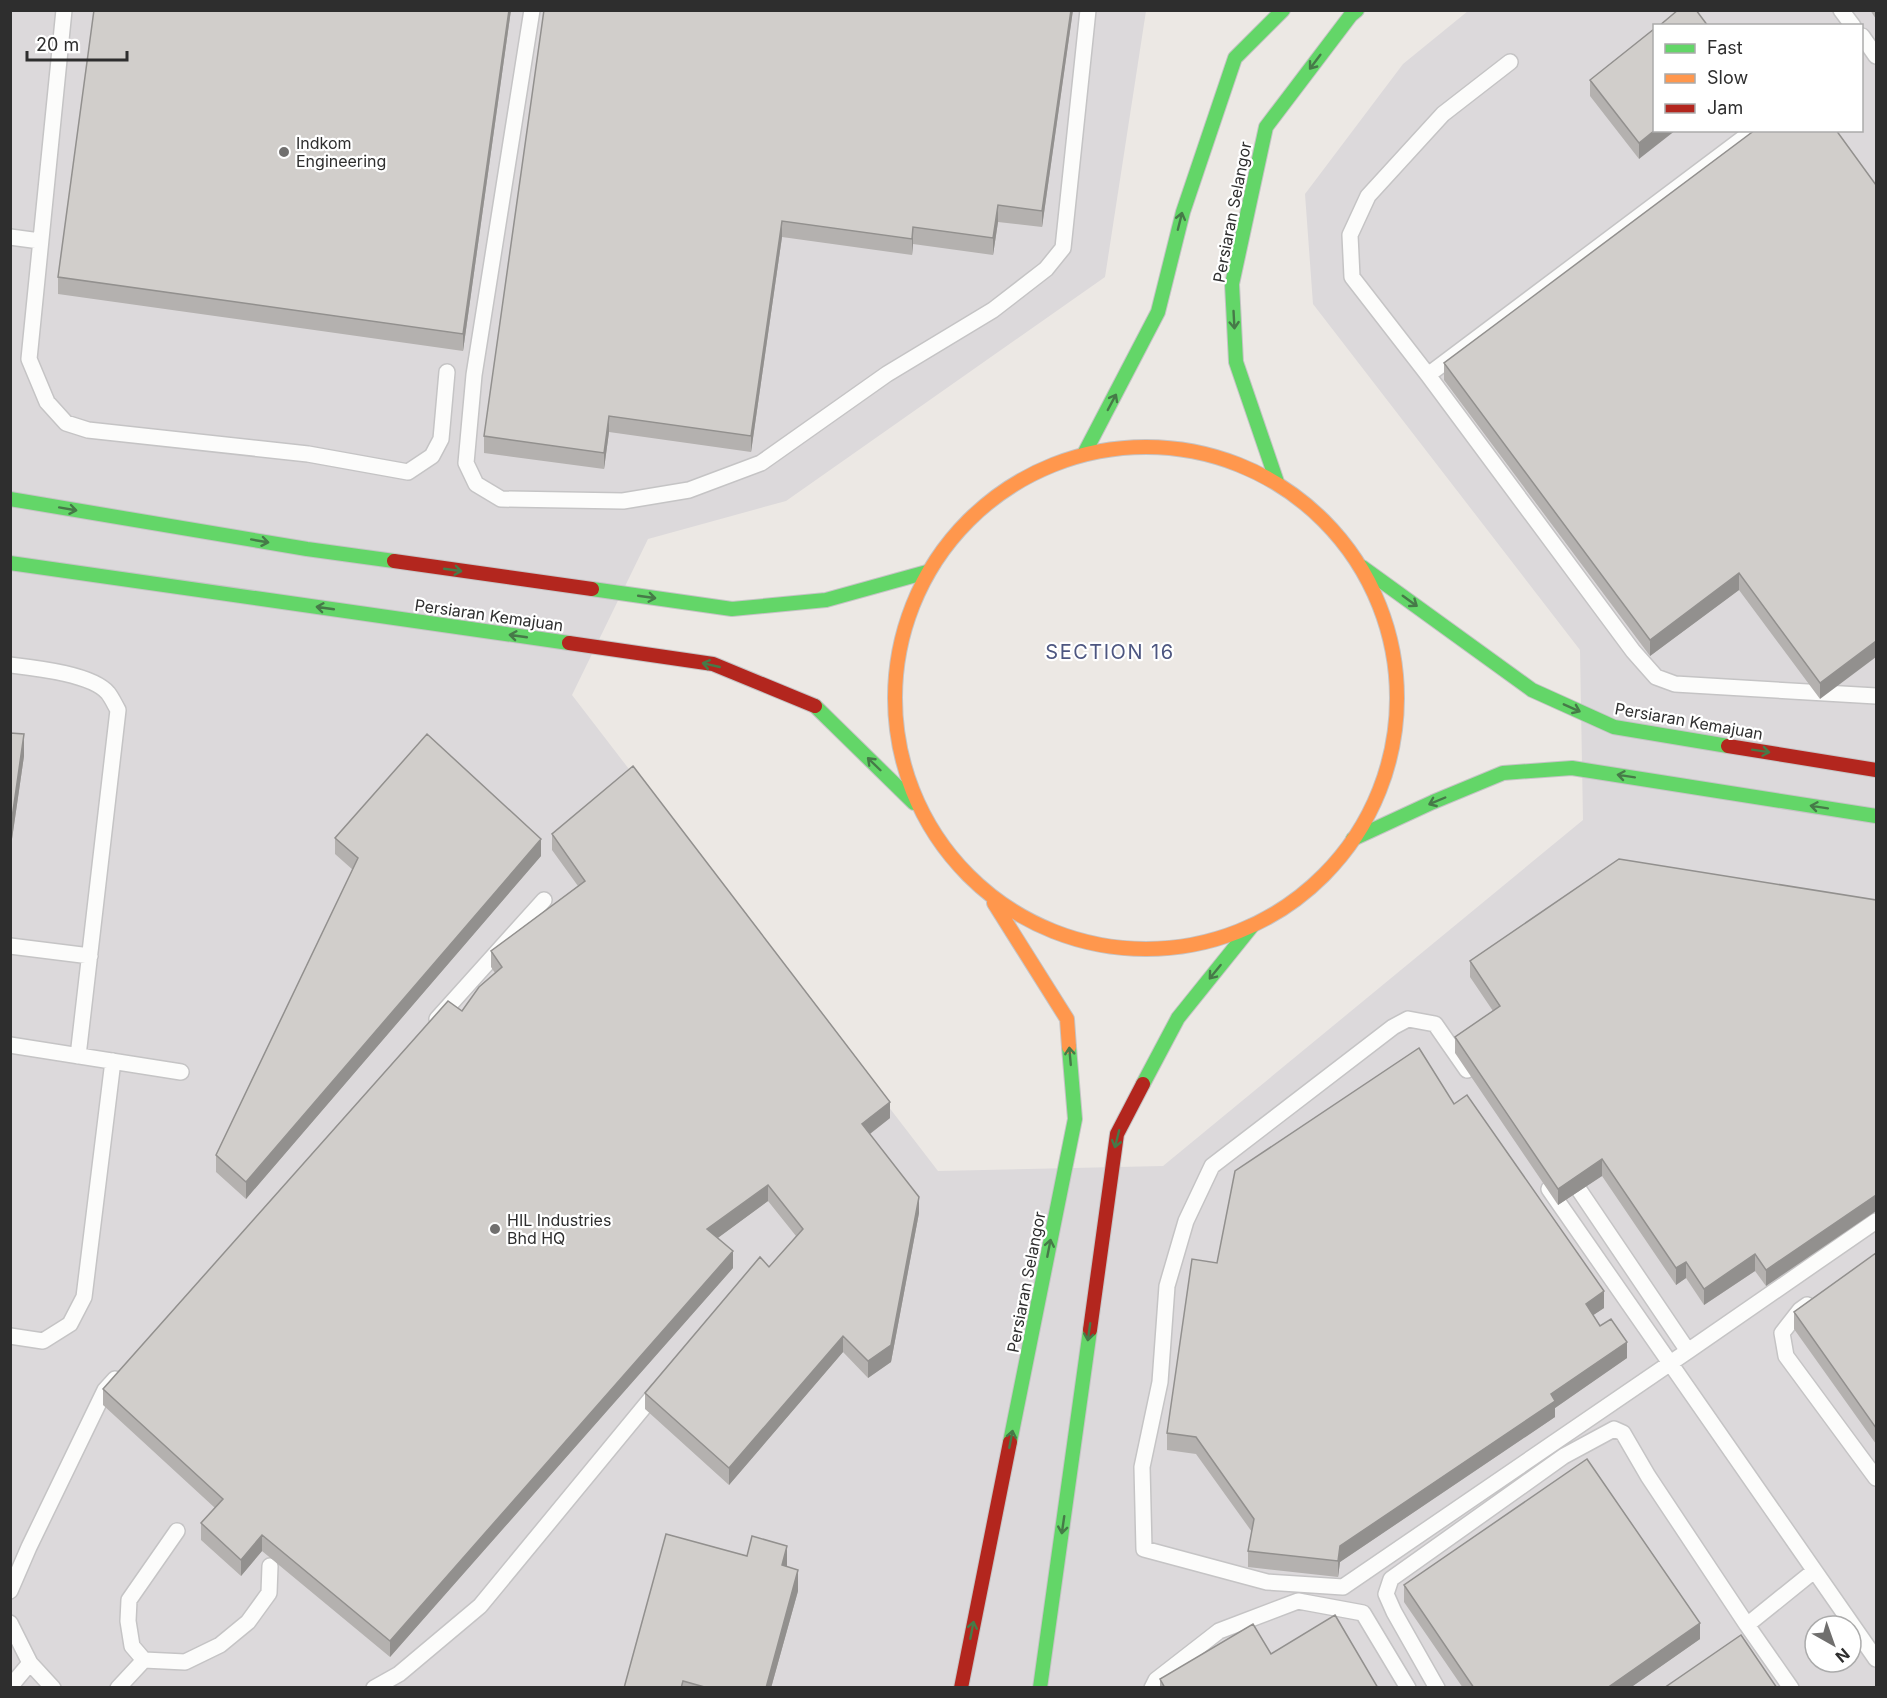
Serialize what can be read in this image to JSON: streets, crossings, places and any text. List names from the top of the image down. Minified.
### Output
{"streets":{"main road":["Persiaran Selangor","Persiaran Kemajuan"]},"districts":["SECTION 16"],"places":["Indkom Engineering","HIL Industries Bhd HQ"],"legend":["Fast","Slow","Jam"],"scale_bar":"20 m","north":"bottom right"}
